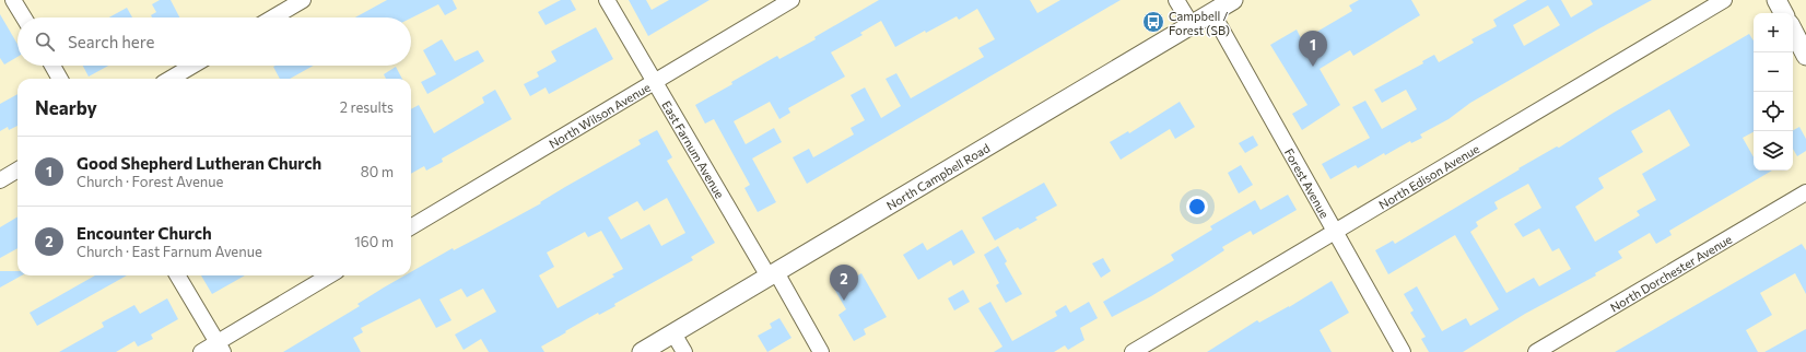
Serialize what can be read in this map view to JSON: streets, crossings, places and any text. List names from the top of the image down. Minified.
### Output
{"streets":{"street":["North Wilson Avenue","East Farnum Avenue","North Edison Avenue","North Campbell Road","Forest Avenue","North Dorchester Avenue"]},"crossings":[["North Wilson Avenue","East Farnum Avenue"],["East Farnum Avenue","North Campbell Road"],["North Edison Avenue","Forest Avenue"],["North Campbell Road","Forest Avenue"]],"places":{"bus stop":["Campbell / Forest (SB)"]},"page":{"map_buttons":["+","−"],"search":"Search here","pins":["1","2"],"heading":["Nearby","2 results"],"list":[{"mark":"1","name":"Good Shepherd Lutheran Church","note":"Church · Forest Avenue","value":"80 m"},{"mark":"2","name":"Encounter Church","note":"Church · East Farnum Avenue","value":"160 m"}]}}
